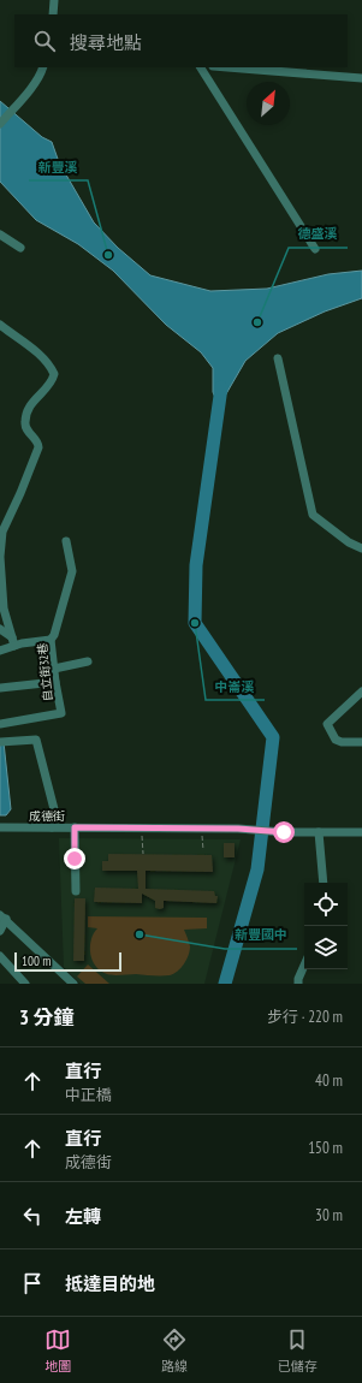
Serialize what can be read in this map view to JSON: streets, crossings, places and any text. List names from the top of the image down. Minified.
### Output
{"streets":{"street":["自立街32巷","成德街"]},"places":["新豐溪","德盛溪","中崙溪","新豐國中"],"scale_bar":"100 m","north":"top right","page":{"search":"搜尋地點","scale":"100 m","heading":["3 分鐘","步行 · 220 m"],"list":[["直行","中正橋","40 m"],["直行","成德街","150 m"],["左轉","30 m"],"抵達目的地"],"nav":["地圖","路線","已儲存"]}}
